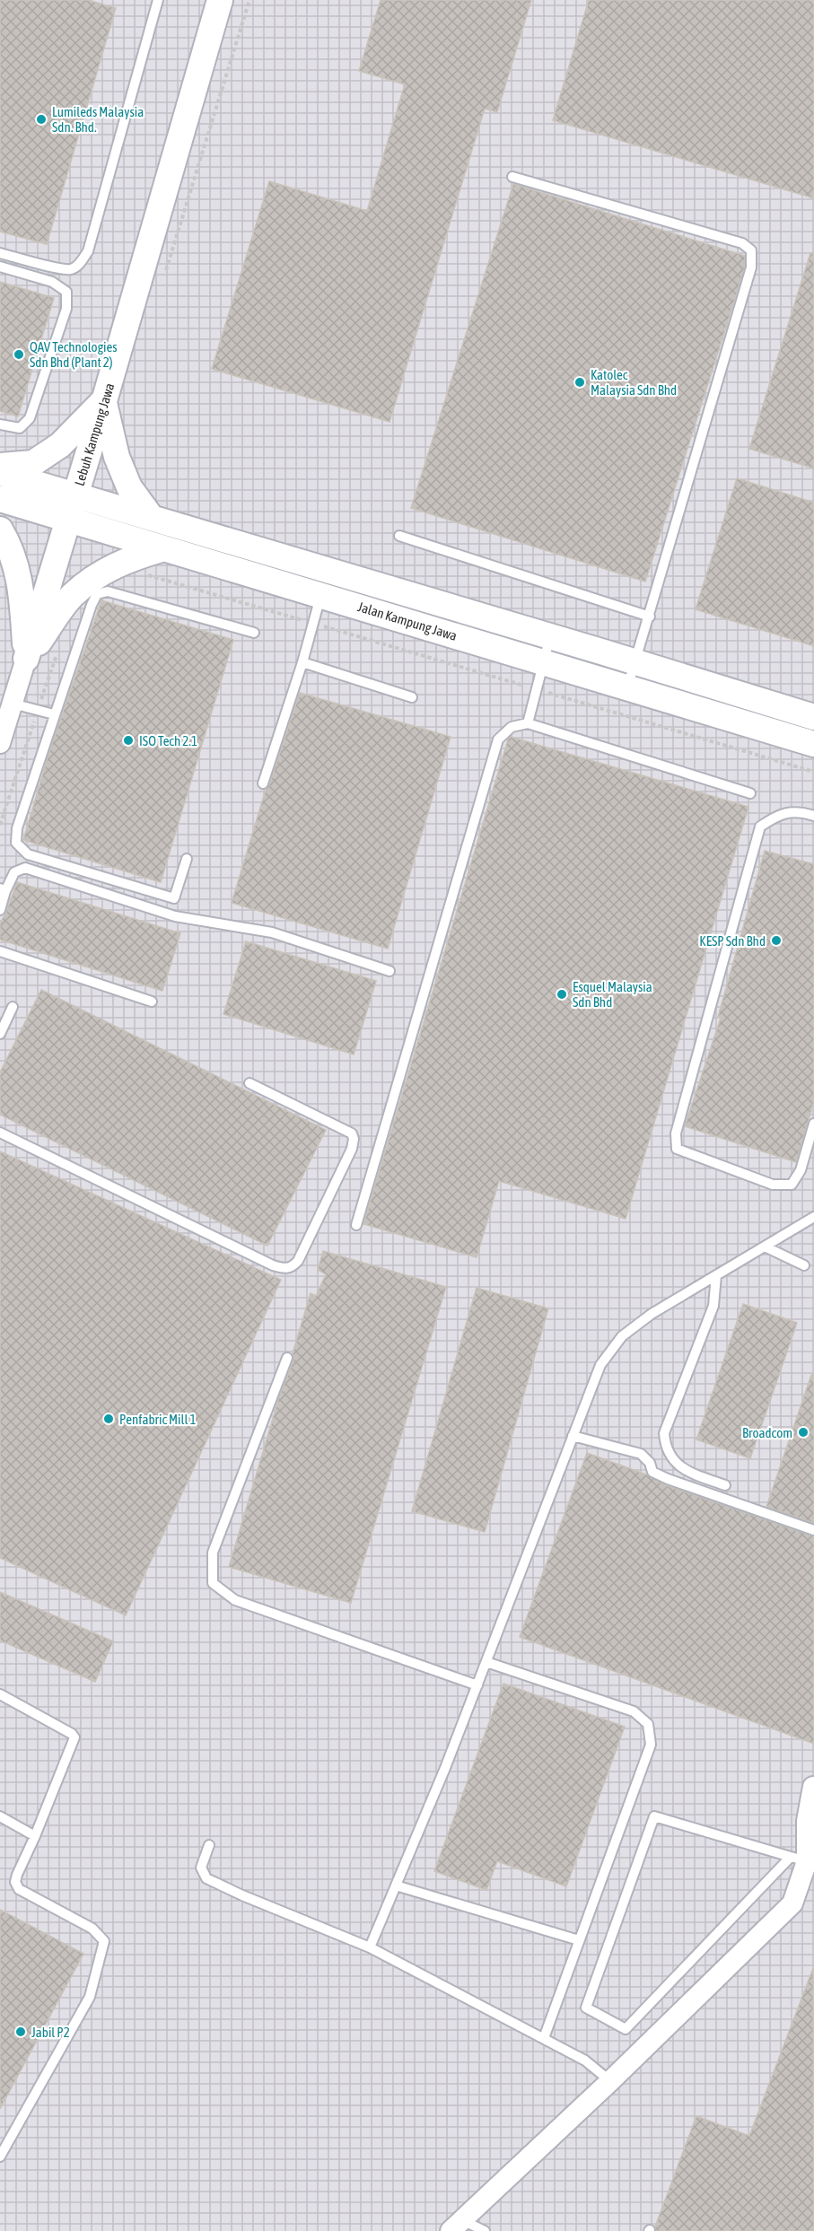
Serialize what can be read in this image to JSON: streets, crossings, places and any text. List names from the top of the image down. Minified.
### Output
{"streets":{"street":["Lebuh Kampung Jawa","Jalan Kampung Jawa"]},"crossings":[["Lebuh Kampung Jawa","Jalan Kampung Jawa"]],"places":["Lumileds Malaysia Sdn. Bhd.","QAV Technologies Sdn Bhd (Plant 2)","Katolec Malaysia Sdn Bhd","ISO Tech 2.1","KESP Sdn Bhd","Esquel Malaysia Sdn Bhd","Penfabric Mill 1","Broadcom","Jabil P2"]}
